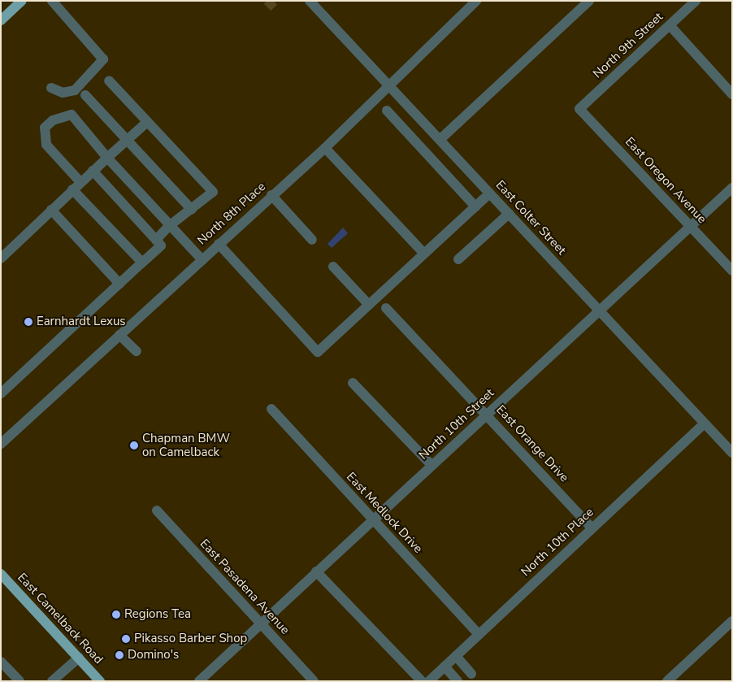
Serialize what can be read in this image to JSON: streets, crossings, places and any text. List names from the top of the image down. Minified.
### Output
{"streets":{"main road":["East Camelback Road"],"street":["North 9th Street","East Oregon Avenue","North 8th Place","East Colter Street","North 10th Street","East Orange Drive","East Medlock Drive","North 10th Place","East Pasadena Avenue"]},"crossings":[["North 9th Street","East Oregon Avenue"],["East Oregon Avenue","North 10th Street"],["North 8th Place","East Colter Street"],["East Colter Street","North 10th Street"],["East Colter Street","North 10th Place"],["North 10th Street","East Orange Drive"],["North 10th Street","East Medlock Drive"],["North 10th Street","East Pasadena Avenue"],["East Orange Drive","North 10th Place"],["East Medlock Drive","North 10th Place"]],"places":["Earnhardt Lexus","Chapman BMW on Camelback","Regions Tea","Pikasso Barber Shop","Domino's"]}
